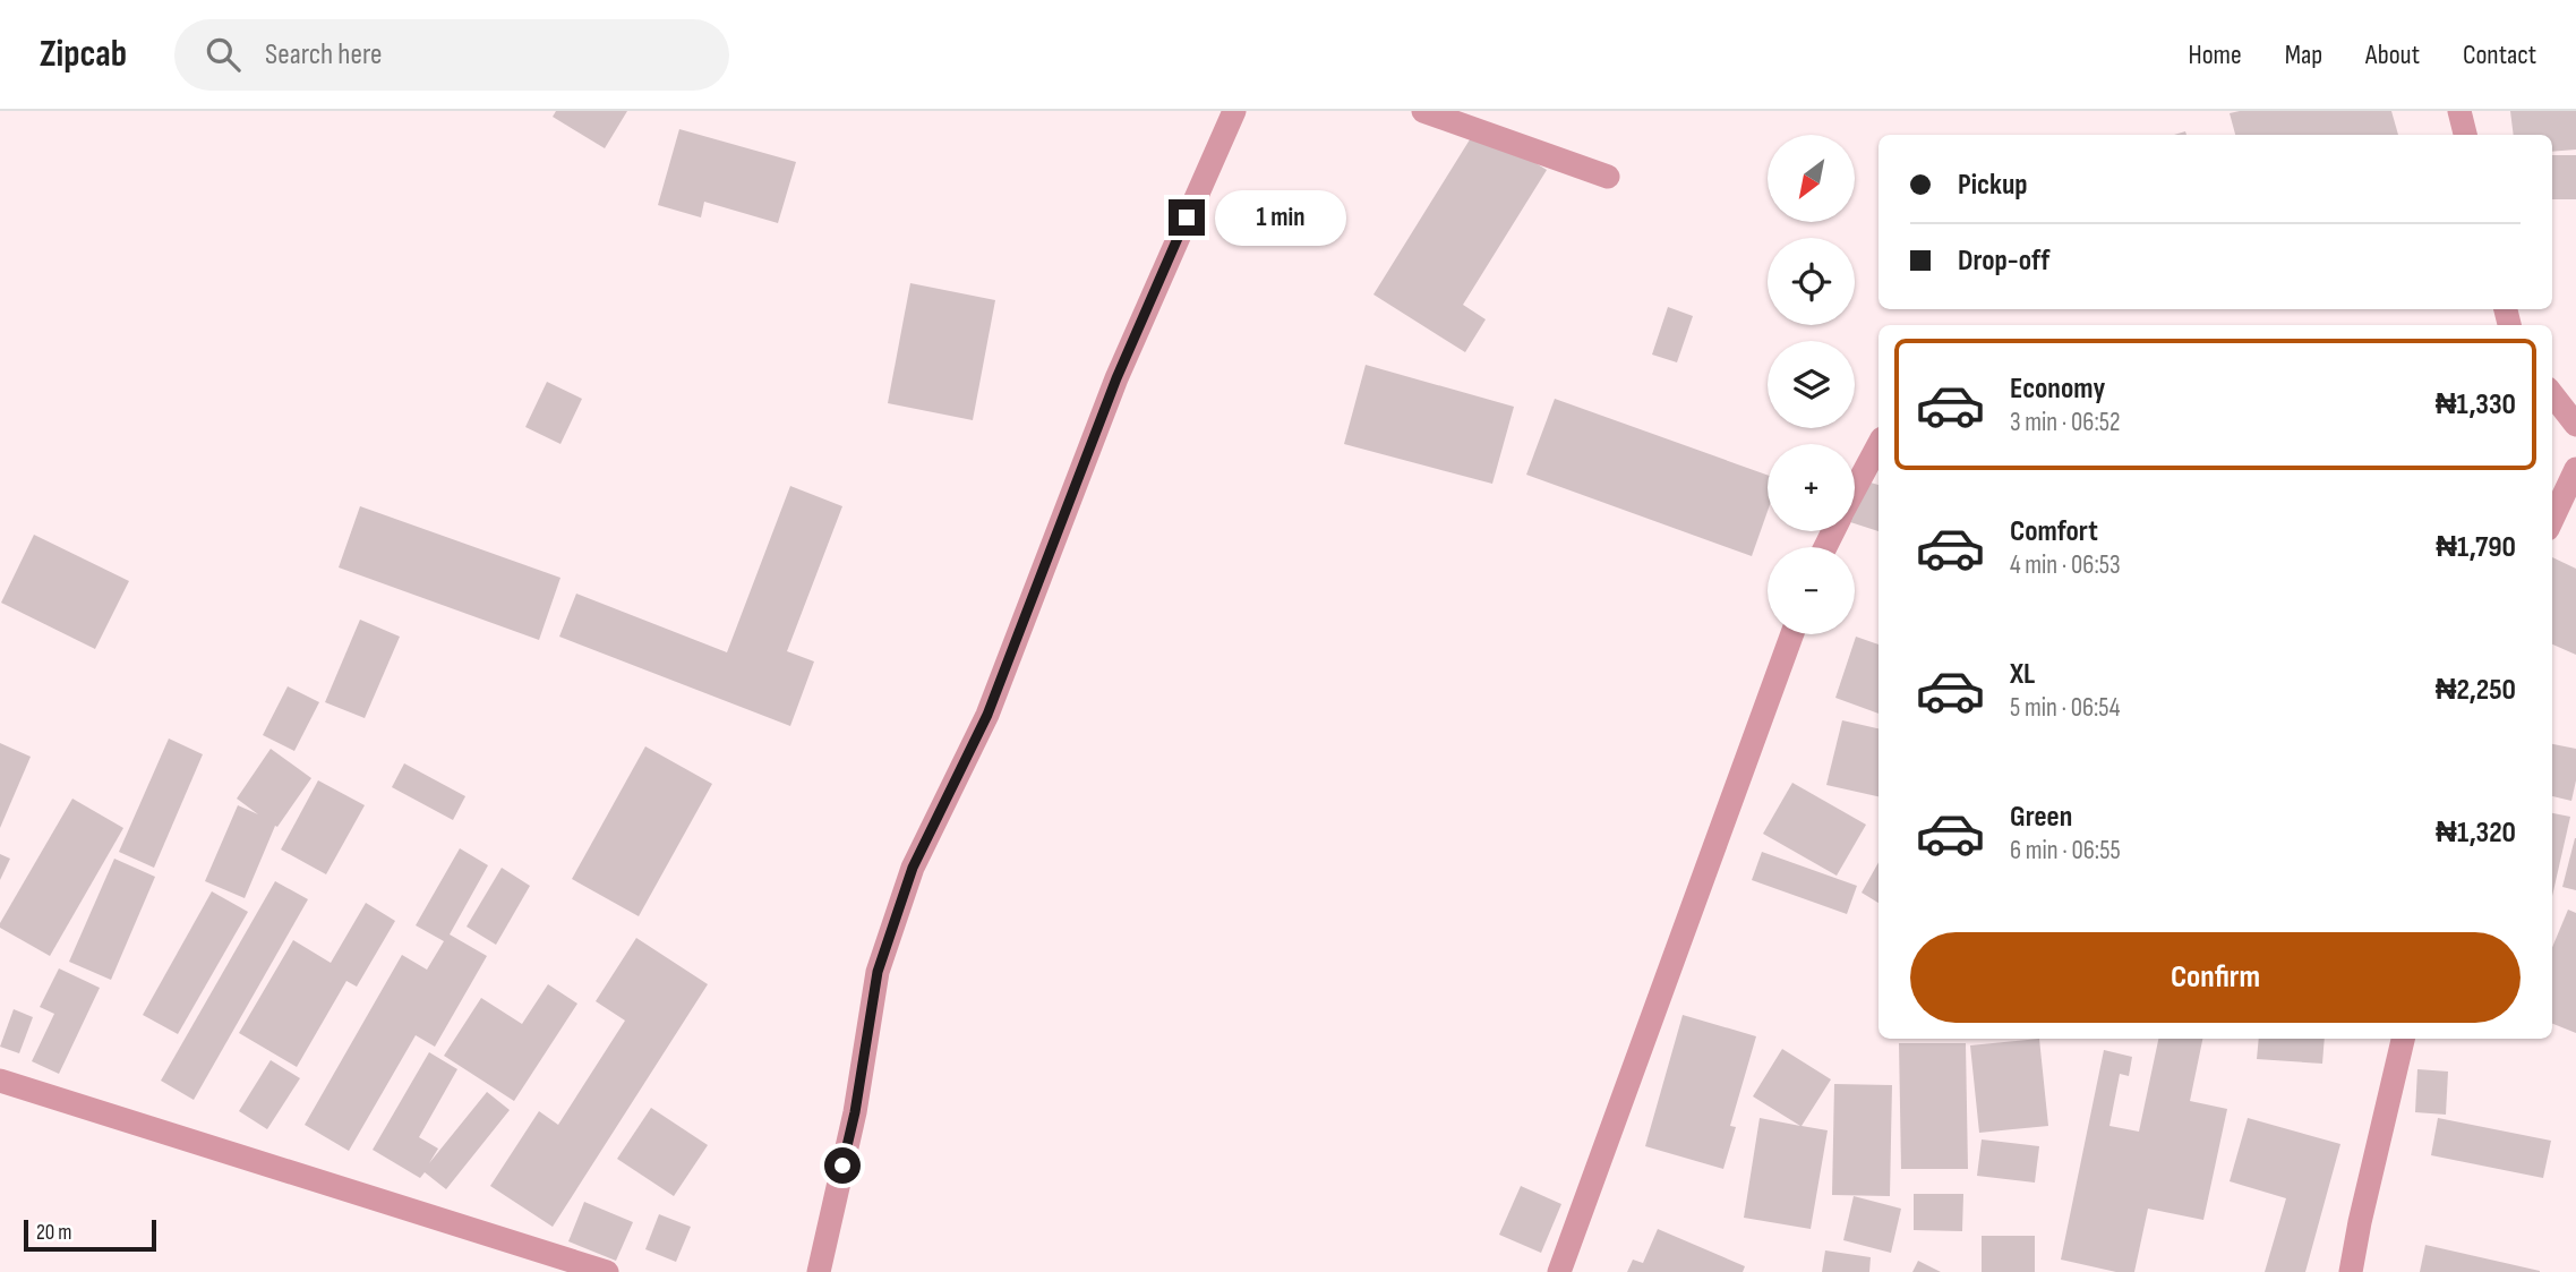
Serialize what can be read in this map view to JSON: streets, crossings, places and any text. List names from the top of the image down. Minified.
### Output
{"scale_bar":"20 m","north":"bottom left","page":{"header":"Zipcab","search":"Search here","nav":["Home","Map","About","Contact"],"map_buttons":["+","−"],"banner":["Pickup","Drop-off"],"bubble":"1 min","list":[{"name":"Economy","note":"3 min · 06:52","value":"₦1,330"},{"name":"Comfort","note":"4 min · 06:53","value":"₦1,790"},{"name":"XL","note":"5 min · 06:54","value":"₦2,250"},{"name":"Green","note":"6 min · 06:55","value":"₦1,320"}],"buttons":"Confirm","scale":"20 m"}}
